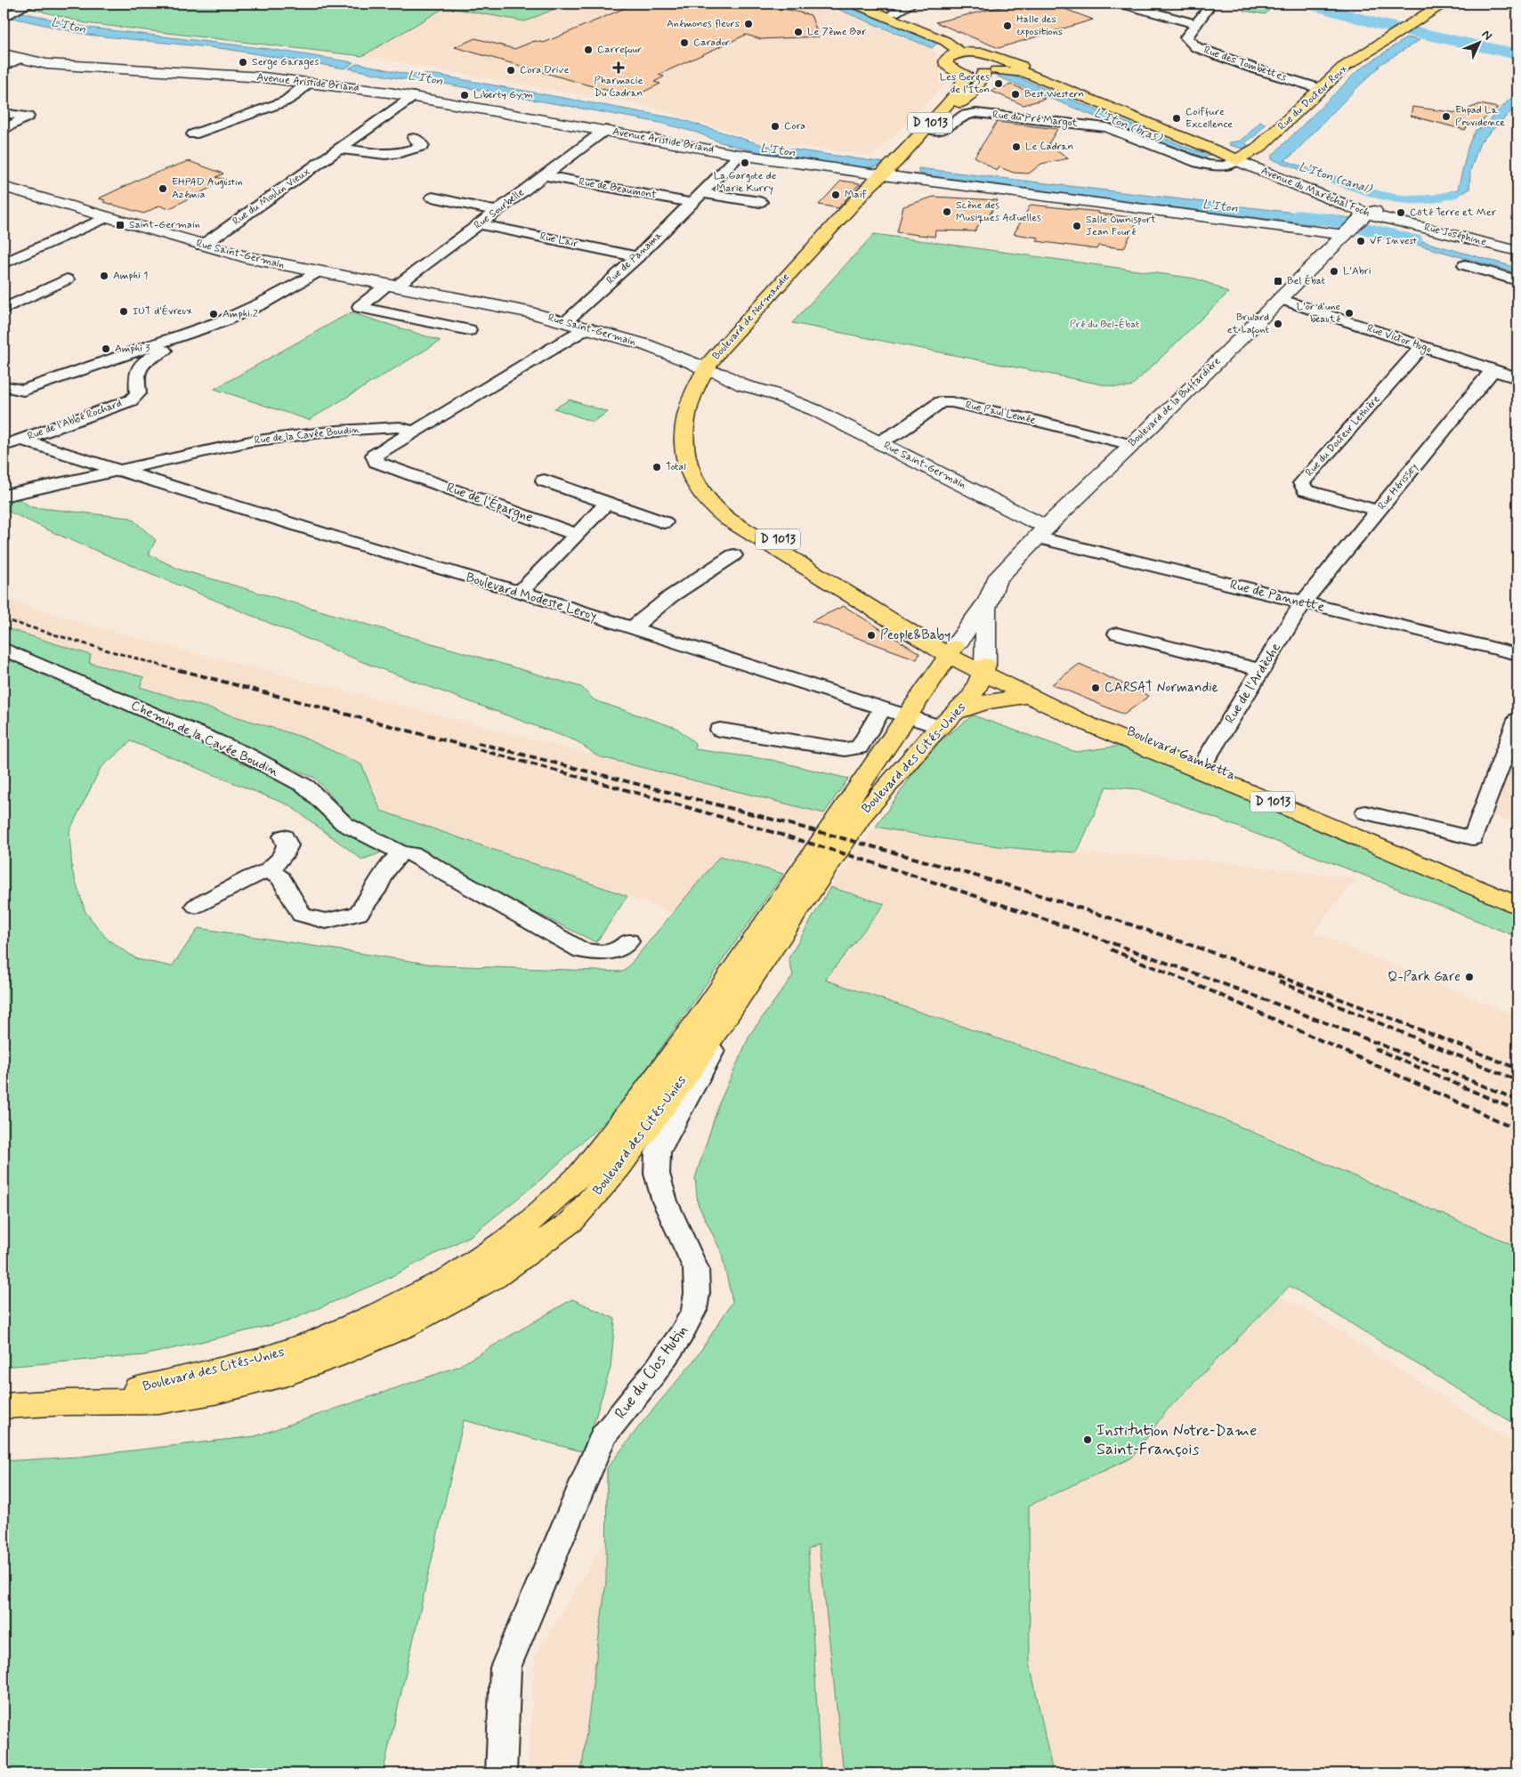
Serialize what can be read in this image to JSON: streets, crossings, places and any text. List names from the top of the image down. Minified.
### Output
{"streets":{"main road":["Avenue Aristide Briand","Rue du Docteur Roux","D 1013","Avenue du Maréchal Foch","Rue Joséphine","Rue Saint-Germain","Boulevard de Normandie","Boulevard de la Buffardière","Boulevard Gambetta","Boulevard des Cités-Unies"],"street":["Rue des Tombettes","Rue du Pré Margot","Rue de Beaumont","Rue du Moulin Vieux","Rue Sourbelle","Rue Lair","Rue de Panama","Rue Victor Hugo","Rue Paul Lemée","Rue de l'Abbé Rochard","Rue de la Cavée Boudin","Rue du Docteur Lethière","Rue Hérissey","Rue de l'Épargne","Rue de Pannette","Boulevard Modeste Leroy","Rue de l'Ardèche","Chemin de la Cavée Boudin","Rue du Clos Hutin"]},"crossings":[["Rue des Tombettes","Rue du Docteur Roux"],["Avenue Aristide Briand","Avenue du Maréchal Foch"],["Avenue Aristide Briand","Rue du Moulin Vieux"],["Avenue Aristide Briand","Rue Sourbelle"],["Avenue Aristide Briand","Rue de Panama"],["Avenue Aristide Briand","Boulevard de Normandie"],["Avenue Aristide Briand","Boulevard de la Buffardière"],["Rue du Docteur Roux","Rue du Pré Margot"],["Rue du Docteur Roux","Avenue du Maréchal Foch"],["Rue du Pré Margot","Avenue du Maréchal Foch"],["Rue du Pré Margot","Boulevard de Normandie"],["D 1013","Boulevard de Normandie"],["D 1013","Boulevard de la Buffardière"],["D 1013","Boulevard Gambetta"],["D 1013","Boulevard des Cités-Unies"],["Rue de Beaumont","Rue Sourbelle"],["Rue de Beaumont","Rue de Panama"],["Avenue du Maréchal Foch","Rue Joséphine"],["Avenue du Maréchal Foch","Boulevard de Normandie"],["Avenue du Maréchal Foch","Boulevard de la Buffardière"],["Rue du Moulin Vieux","Rue Saint-Germain"],["Rue Sourbelle","Rue Lair"],["Rue Sourbelle","Rue Saint-Germain"],["Rue Lair","Rue de Panama"],["Rue Saint-Germain","Rue de Panama"],["Rue Saint-Germain","Boulevard de Normandie"],["Rue Saint-Germain","Boulevard de la Buffardière"],["Rue Saint-Germain","Rue Paul Lemée"],["Rue Saint-Germain","Rue de Pannette"],["Boulevard de Normandie","Boulevard de la Buffardière"],["Boulevard de Normandie","Boulevard des Cités-Unies"],["Rue Victor Hugo","Boulevard de la Buffardière"],["Rue Victor Hugo","Rue du Docteur Lethière"],["Rue Victor Hugo","Rue Hérissey"],["Boulevard de la Buffardière","Rue Paul Lemée"],["Boulevard de la Buffardière","Rue de Pannette"],["Boulevard de la Buffardière","Boulevard Gambetta"],["Boulevard de la Buffardière","Boulevard des Cités-Unies"],["Rue de l'Abbé Rochard","Rue de la Cavée Boudin"],["Rue de l'Abbé Rochard","Boulevard Modeste Leroy"],["Rue de la Cavée Boudin","Rue de l'Épargne"],["Rue de la Cavée Boudin","Boulevard Modeste Leroy"],["Rue du Docteur Lethière","Rue Hérissey"],["Rue Hérissey","Rue de Pannette"],["Rue Hérissey","Rue de l'Ardèche"],["Rue de Pannette","Rue de l'Ardèche"],["Boulevard Modeste Leroy","Boulevard des Cités-Unies"],["Rue de l'Ardèche","Boulevard Gambetta"],["Boulevard Gambetta","Boulevard des Cités-Unies"],["Boulevard des Cités-Unies","Rue du Clos Hutin"]],"water":["L'Iton","L'Iton (bras)","L'Iton (canal)"],"parks":["Pré du Bel-Ébat"],"places":{"other":["Anémones fleurs","Halle des expositions","Le 7ème Bar","Carador","Carrefour","Serge Garages","Cora Drive","Les Berges de l'Iton","Best Western","Liberty Gym","Ehpad La Providence","Coiffure Excellence","Cora","Le Cadran","La Gargote de Marie Kurry","EHPAD Augustin Azémia","Maif","Scène des Musiques Actuelles","Côté Terre et Mer","Salle Omnisport Jean Fouré","VF Invest","L'Abri","Amphi 1","IUT d'Évreux","L'or d'une beauté","Amphi 2","Brulard et Lafont","Amphi 3","Total","People&Baby","CARSAT Normandie","Q-Park Gare","Institution Notre‐Dame Saint‐François"],"health":["Pharmacie Du Cadran"],"transit":["Saint-Germain","Bel Ébat"]},"north":"top right"}
